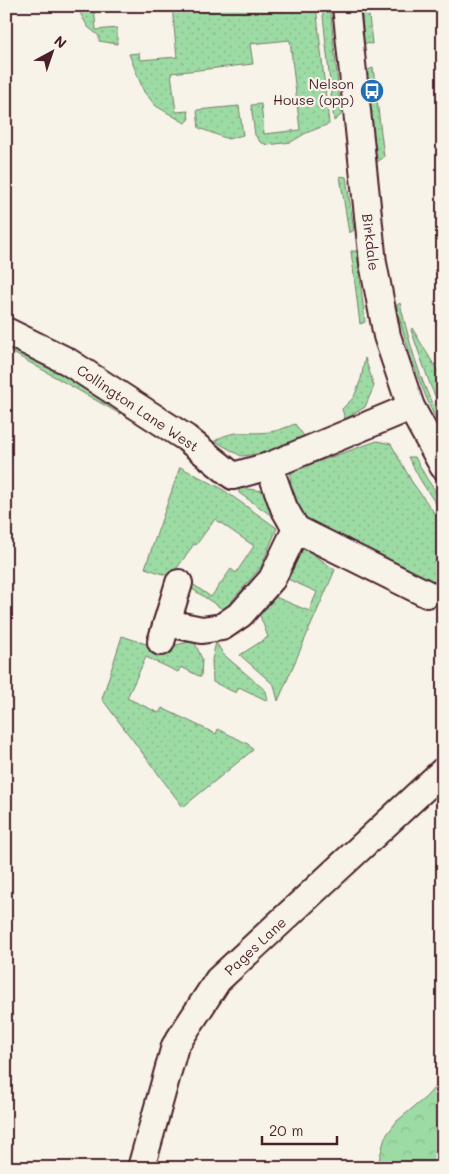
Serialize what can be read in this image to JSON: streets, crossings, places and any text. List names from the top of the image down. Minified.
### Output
{"streets":{"street":["Birkdale","Collington Lane West","Pages Lane"]},"crossings":[["Birkdale","Collington Lane West"]],"places":{"bus stop":["Nelson House (opp)"]},"scale_bar":"20 m","north":"top right"}
